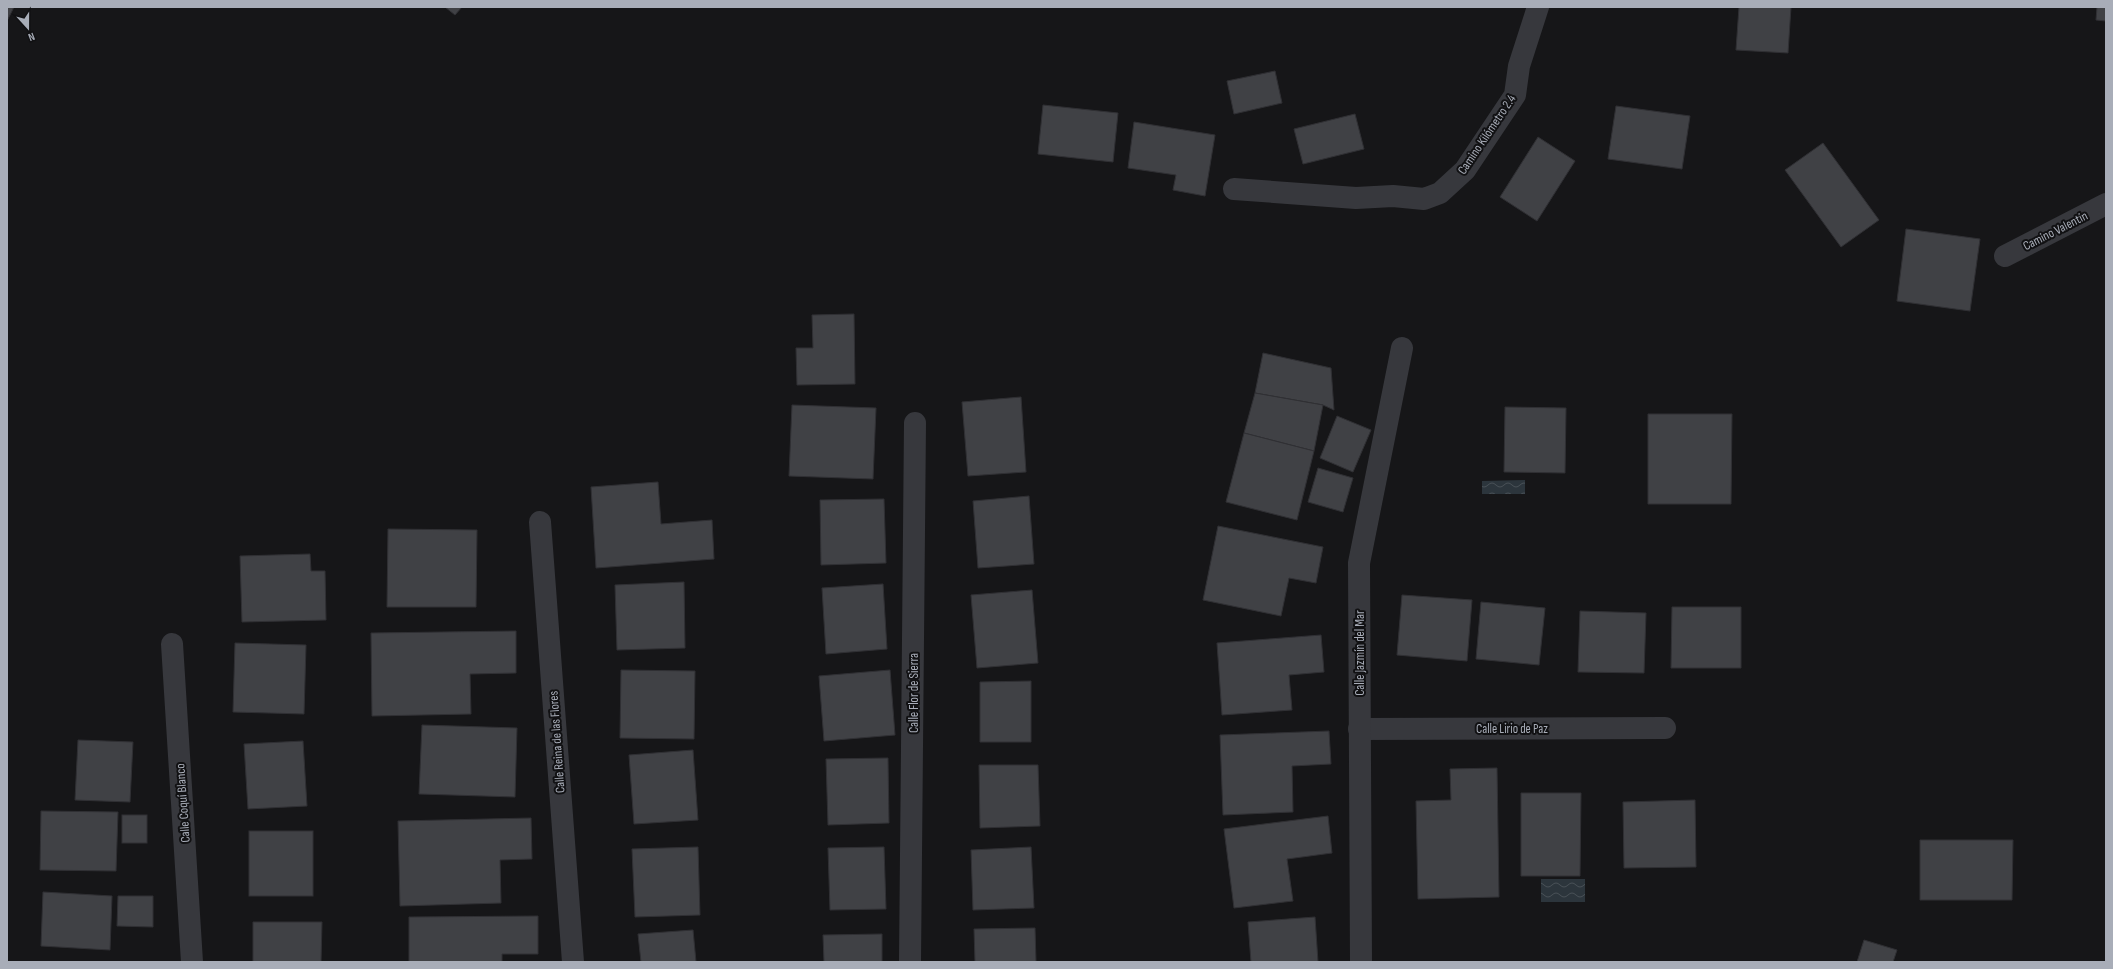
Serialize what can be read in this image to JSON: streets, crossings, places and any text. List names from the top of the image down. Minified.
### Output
{"streets":{"street":["Camino Kilómetro 2.4","Camino Valentín","Calle Jazmín del Mar","Calle Flor de Sierra","Calle Lirio de Paz","Calle Reina de las Flores","Calle Coquí Blanco"]},"crossings":[["Calle Jazmín del Mar","Calle Lirio de Paz"]],"north":"bottom"}
